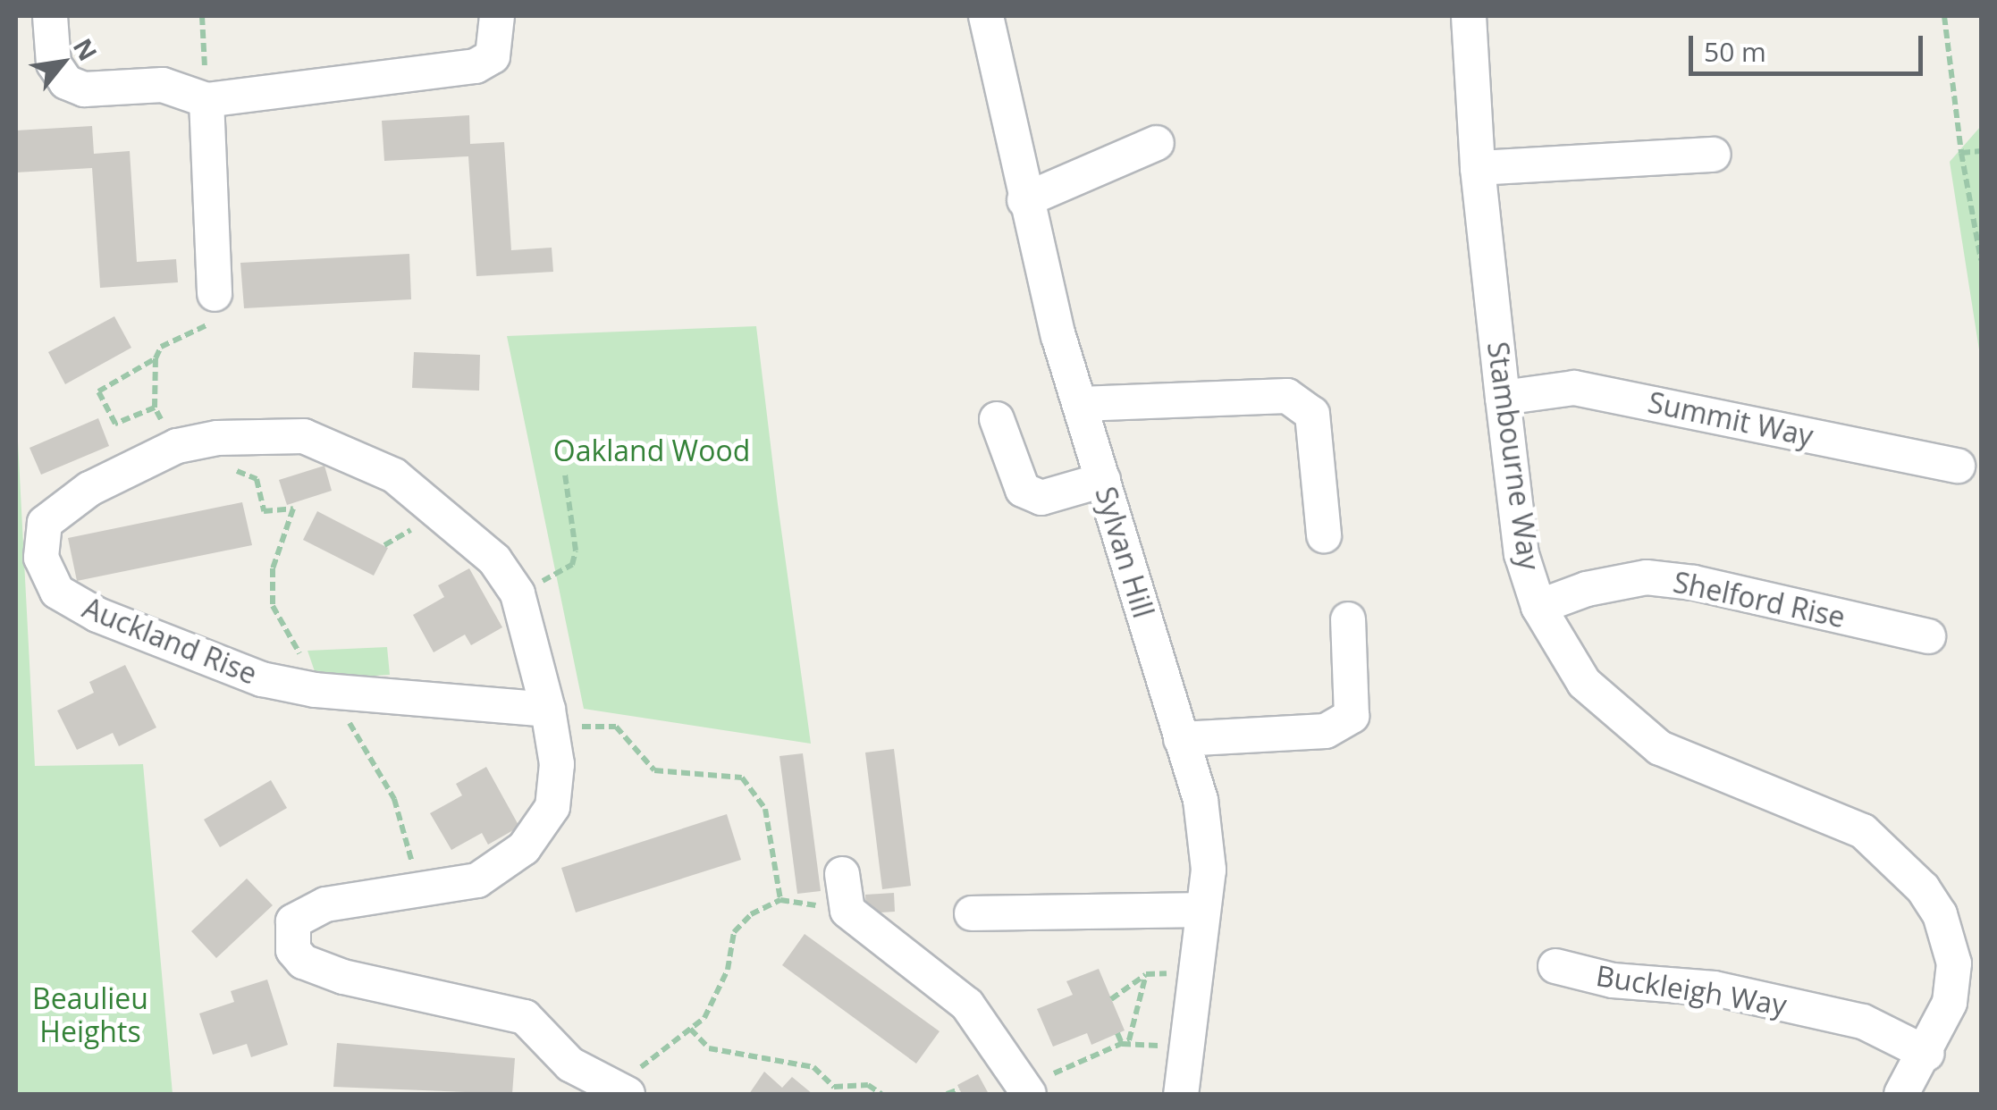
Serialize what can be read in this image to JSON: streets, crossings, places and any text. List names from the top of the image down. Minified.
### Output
{"streets":{"street":["Summit Way","Stambourne Way","Sylvan Hill","Shelford Rise","Auckland Rise","Buckleigh Way"]},"crossings":[["Summit Way","Stambourne Way"],["Stambourne Way","Shelford Rise"],["Stambourne Way","Buckleigh Way"]],"parks":["Oakland Wood","Beaulieu Heights"],"scale_bar":"50 m","north":"top right"}
